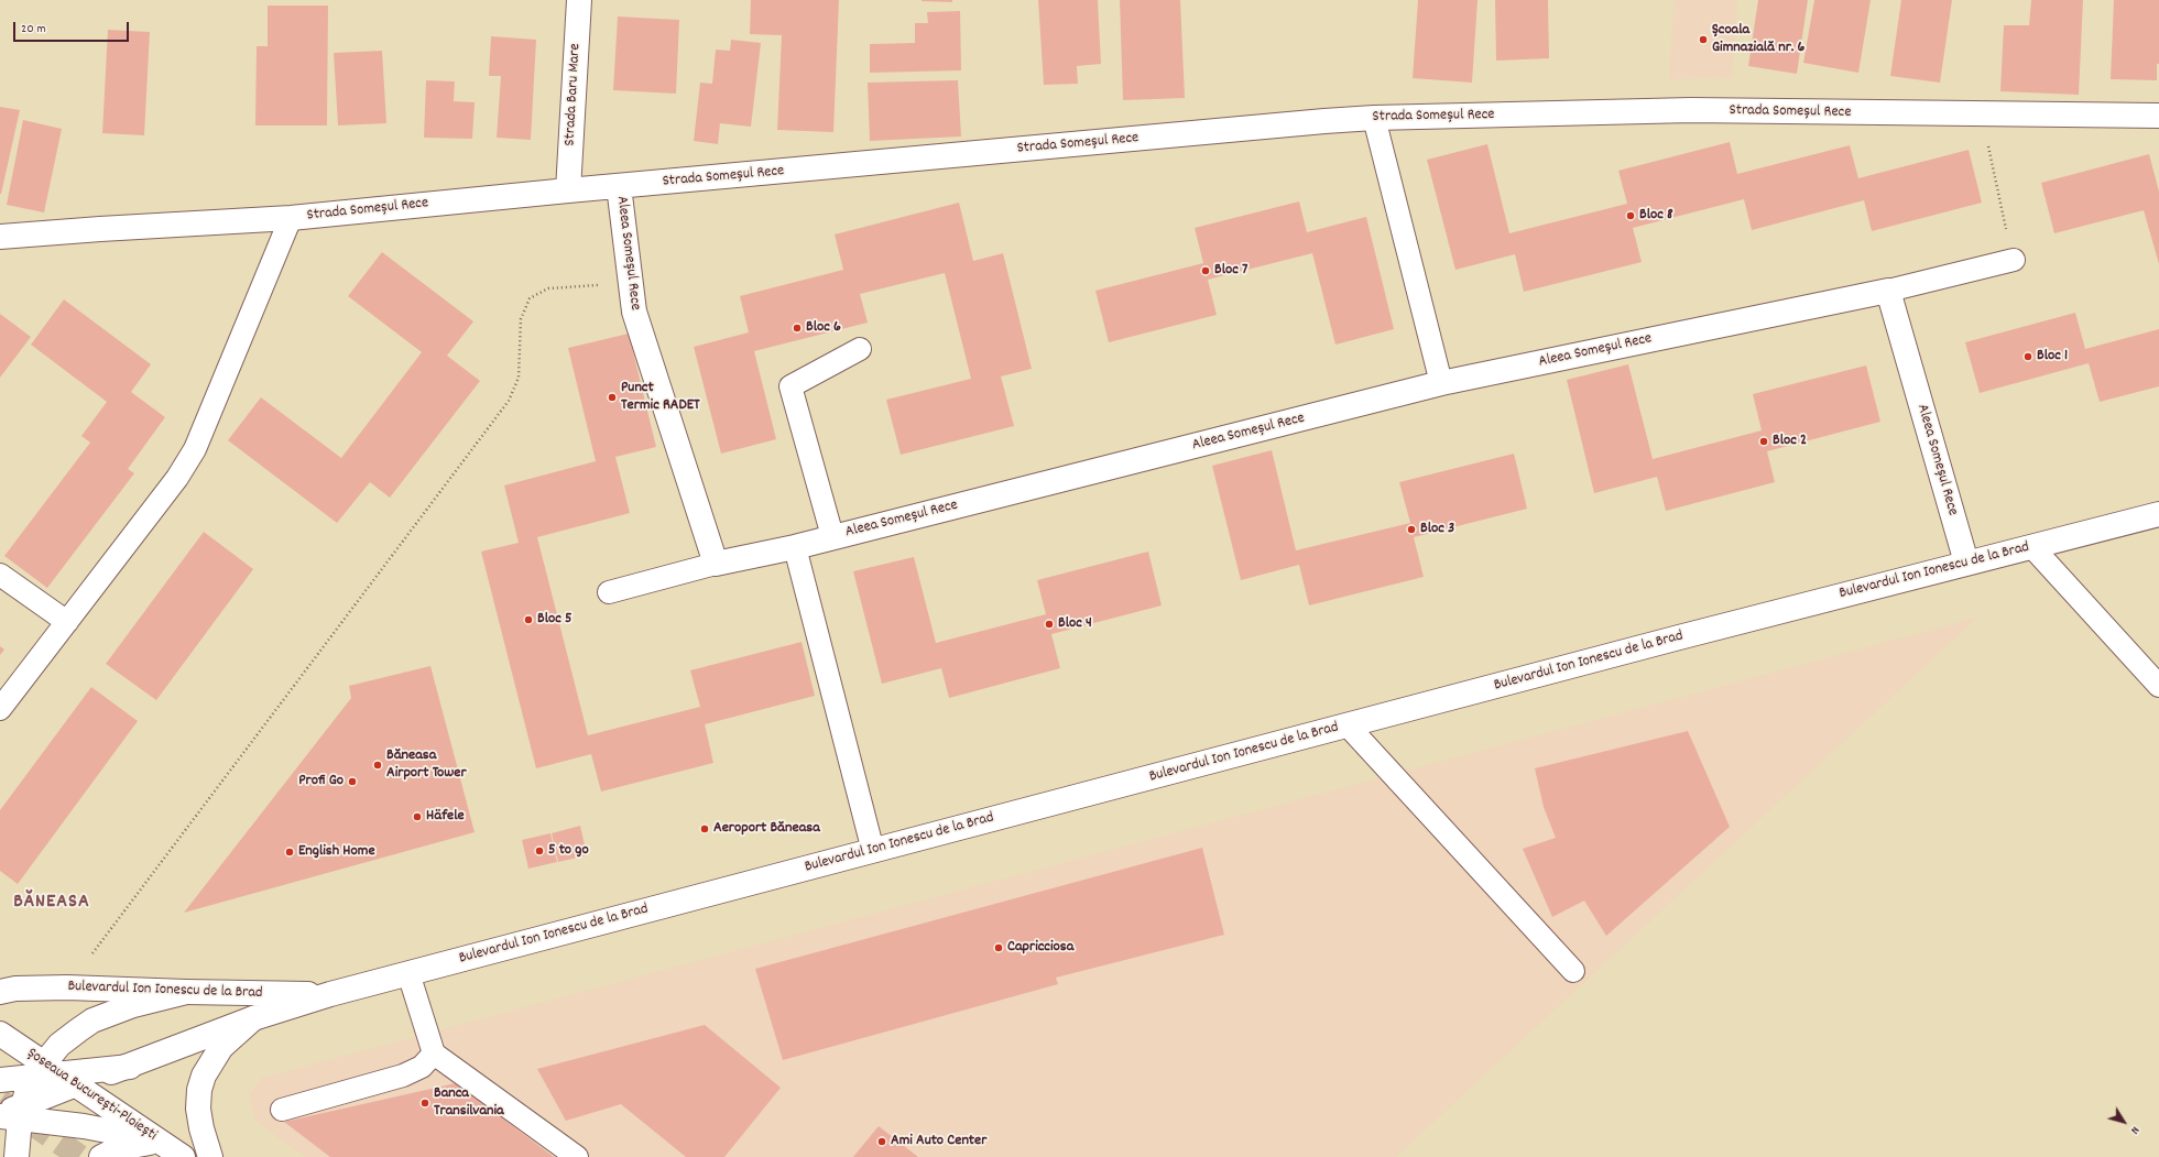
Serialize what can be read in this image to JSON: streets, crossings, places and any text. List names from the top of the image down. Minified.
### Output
{"streets":{"street":["Strada Baru Mare","Strada Someșul Rece","Aleea Someșul Rece","Bulevardul Ion Ionescu de la Brad","Șoseaua București-Ploiești"]},"crossings":[["Strada Baru Mare","Strada Someșul Rece"],["Strada Someșul Rece","Aleea Someșul Rece"],["Aleea Someșul Rece","Bulevardul Ion Ionescu de la Brad"],["Bulevardul Ion Ionescu de la Brad","Șoseaua București-Ploiești"]],"districts":["BĂNEASA"],"places":["Școala Gimnazială nr. 6","Bloc 8","Bloc 7","Bloc 6","Bloc 1","Punct Termic RADET","Bloc 2","Bloc 3","Bloc 5","Bloc 4","Băneasa Airport Tower","Profi Go","Häfele","Aeroport Băneasa","5 to go","English Home","Capricciosa","Banca Transilvania","Ami Auto Center"],"scale_bar":"20 m","north":"bottom right"}
